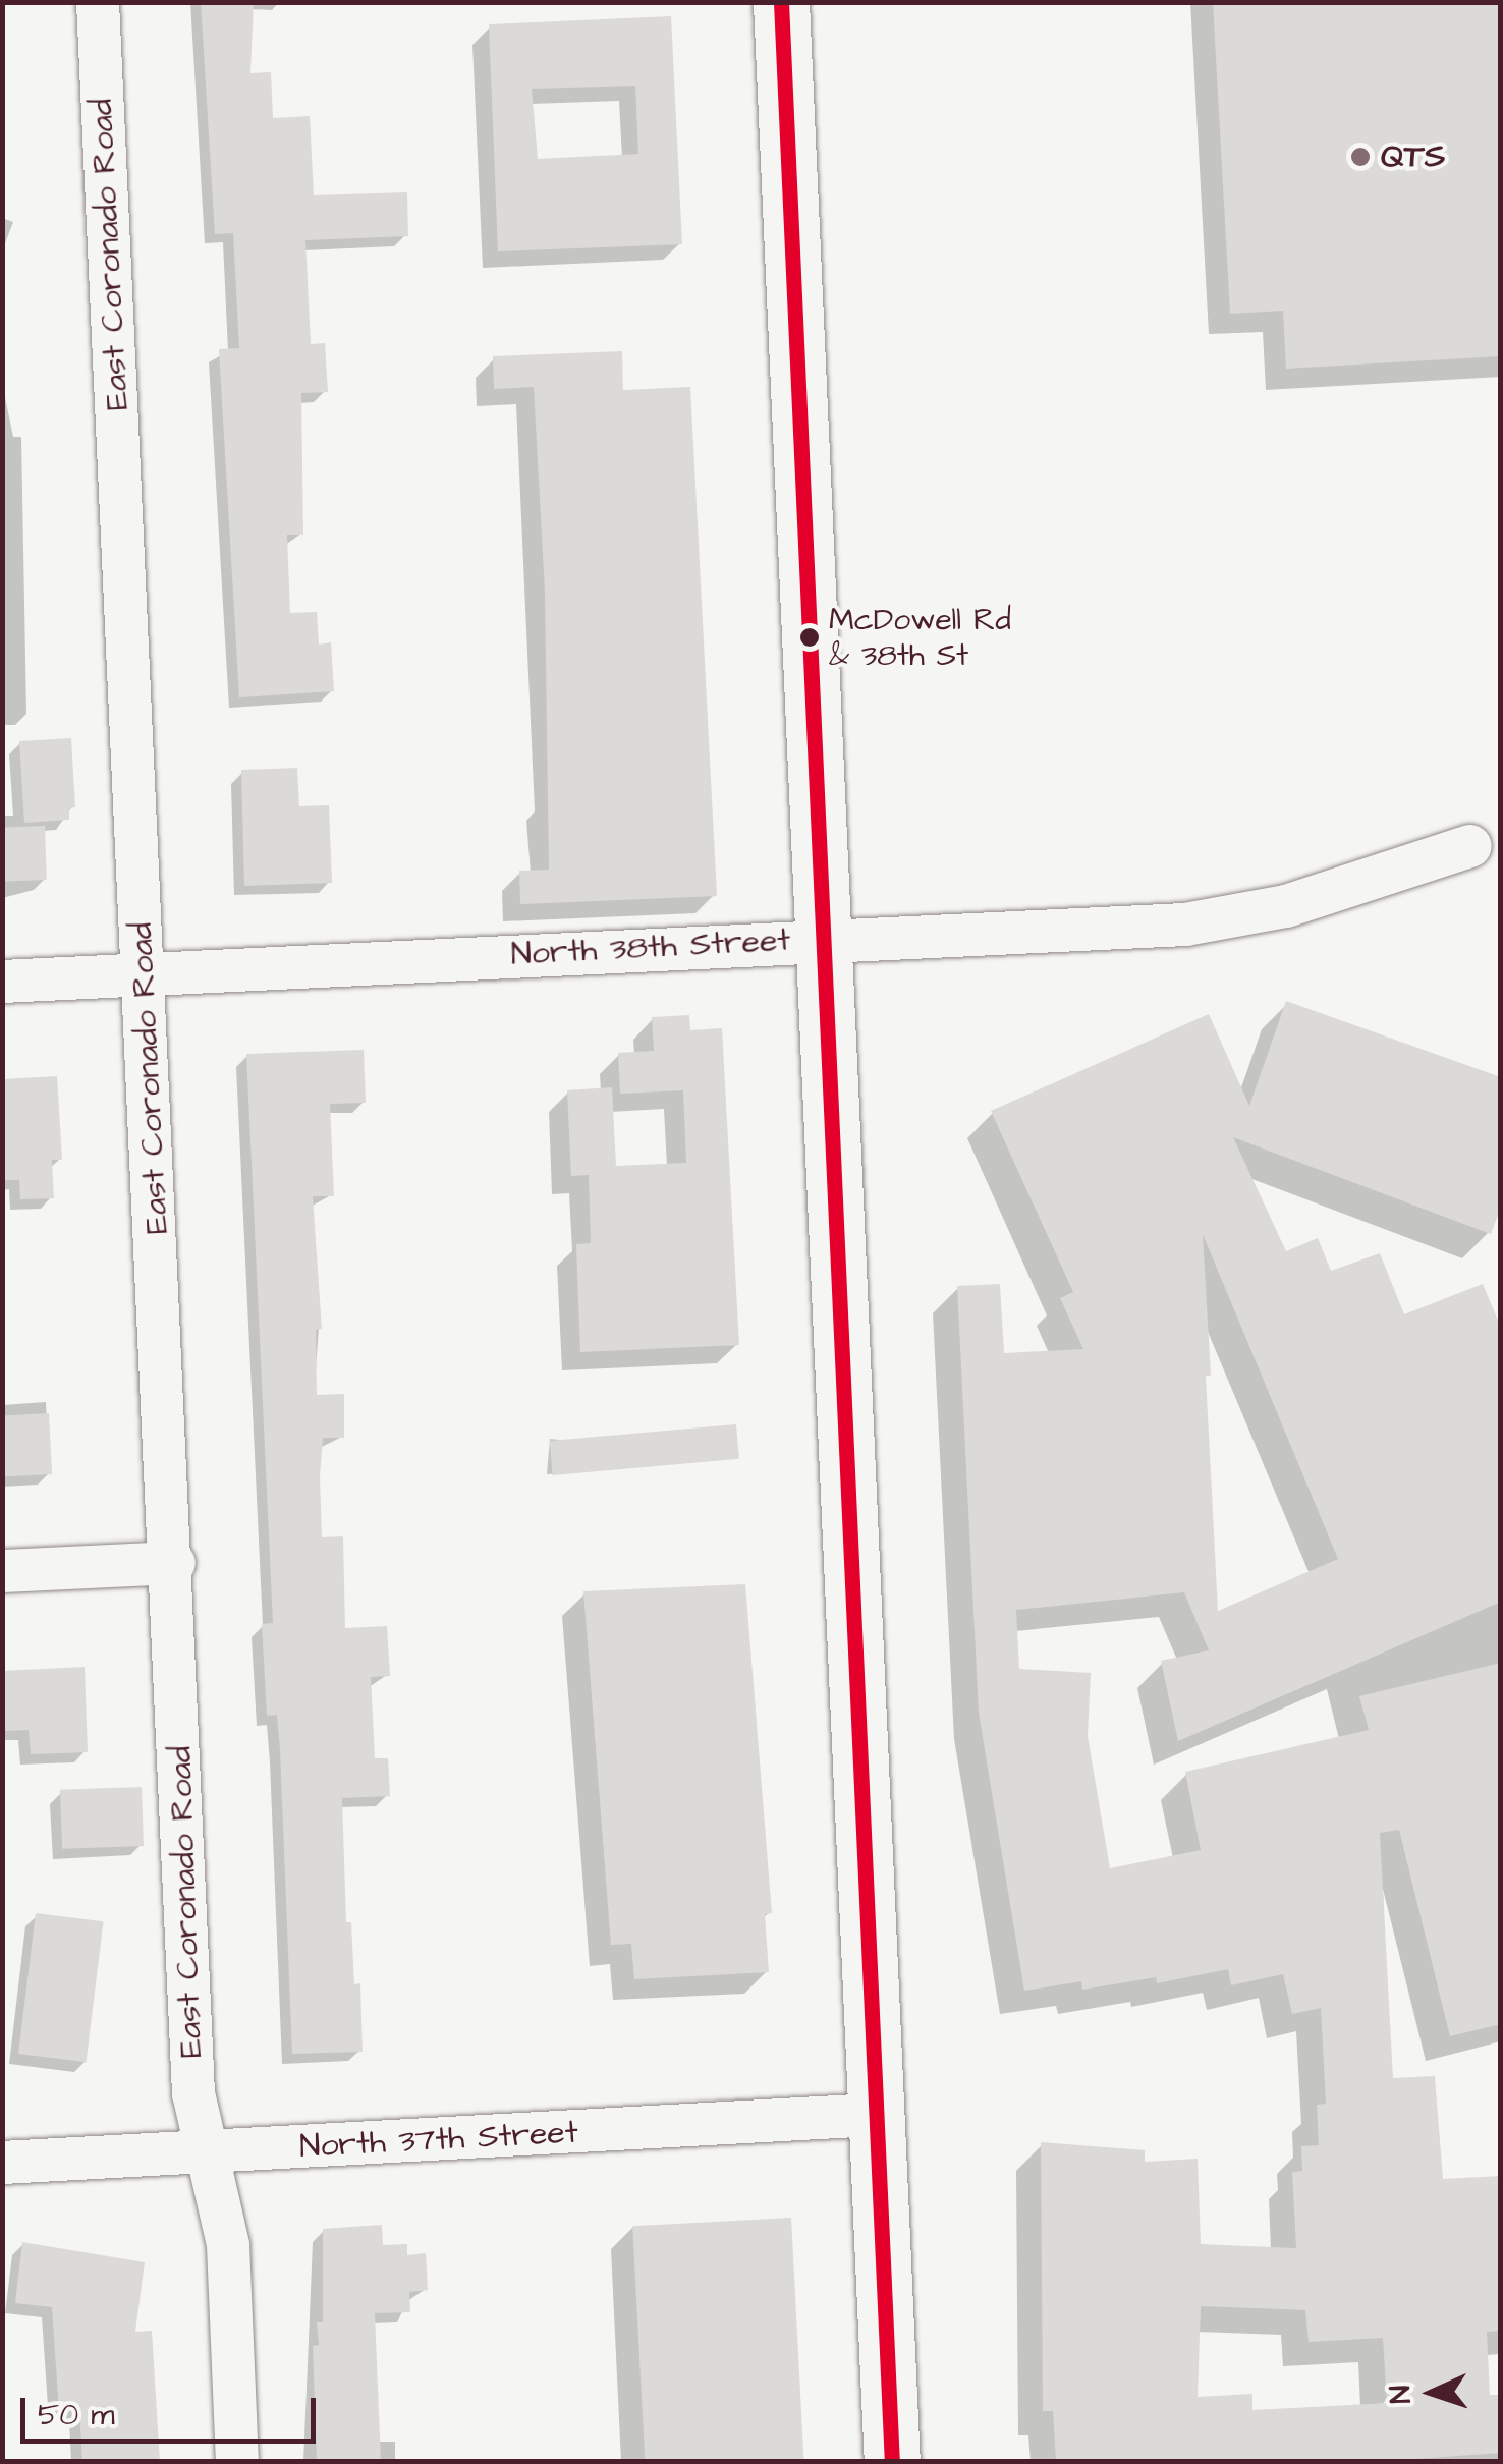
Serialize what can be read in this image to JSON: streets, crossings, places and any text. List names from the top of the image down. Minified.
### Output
{"streets":{"street":["East Coronado Road","North 38th Street","North 37th Street"]},"crossings":[["East Coronado Road","North 38th Street"],["East Coronado Road","North 37th Street"]],"places":["QTS","McDowell Rd & 38th St"],"scale_bar":"50 m","north":"left"}
